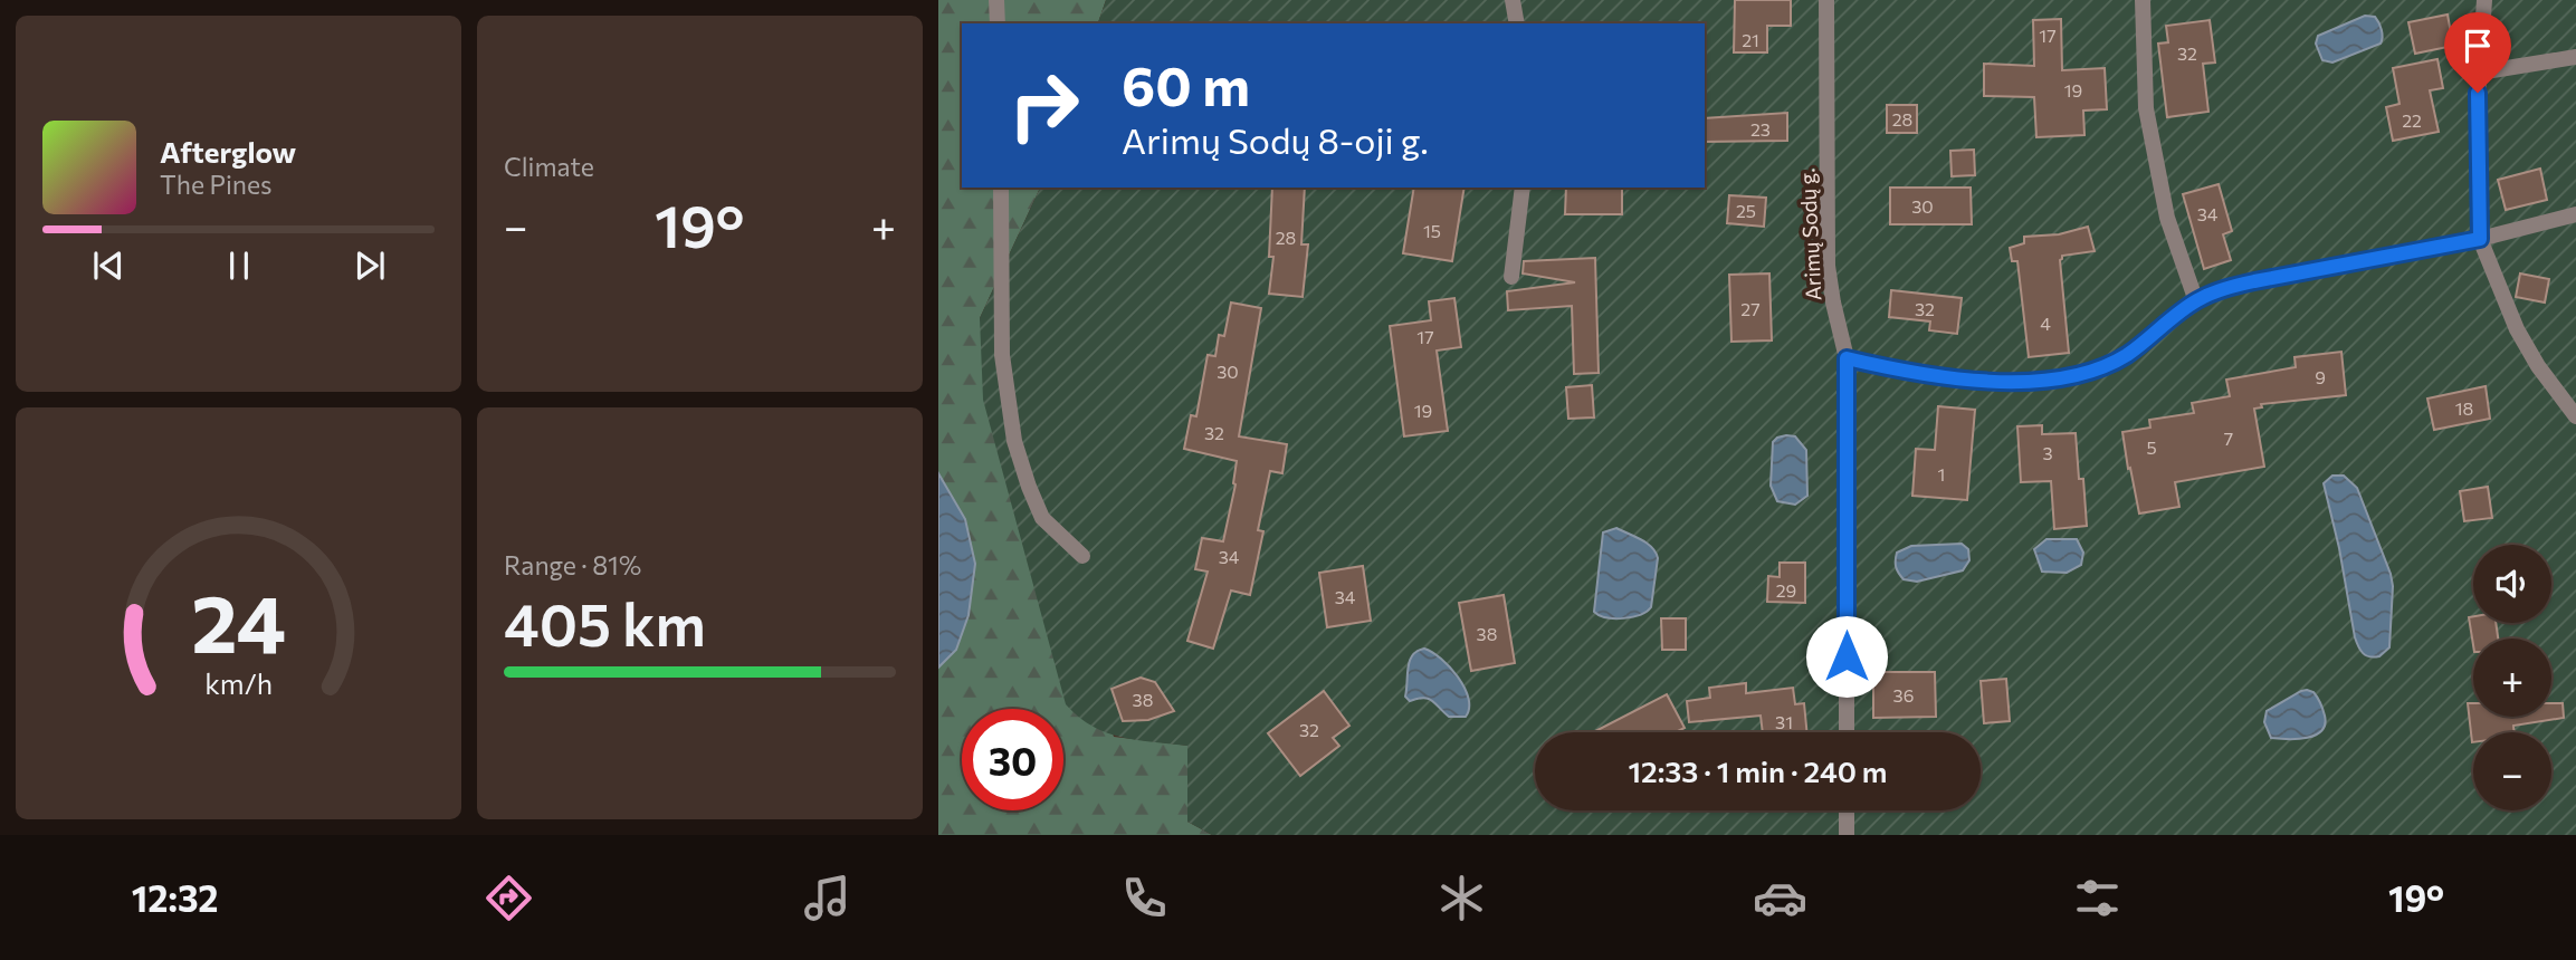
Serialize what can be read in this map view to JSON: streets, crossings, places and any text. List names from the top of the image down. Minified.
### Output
{"streets":{"street":["Arimų Sodų g."]},"house_numbers":["17","21","32","19","28","22","23","30","25","34","15","28","27","32","4","17","30","9","18","19","32","7","5","3","1","34","29","34","38","36","38","31","32"],"page":{"tile":["Climate",["Range · 81%","405 km"]],"turn":["60 m","Arimų Sodų 8-oji g."],"song":["Afterglow","The Pines"],"heat":["−","19°","+"],"map_buttons":["+","−"],"limit":"30","trip":"12:33 · 1 min · 240 m","tabs":["12:32","19°"],"gauge":["24","km/h"]}}
